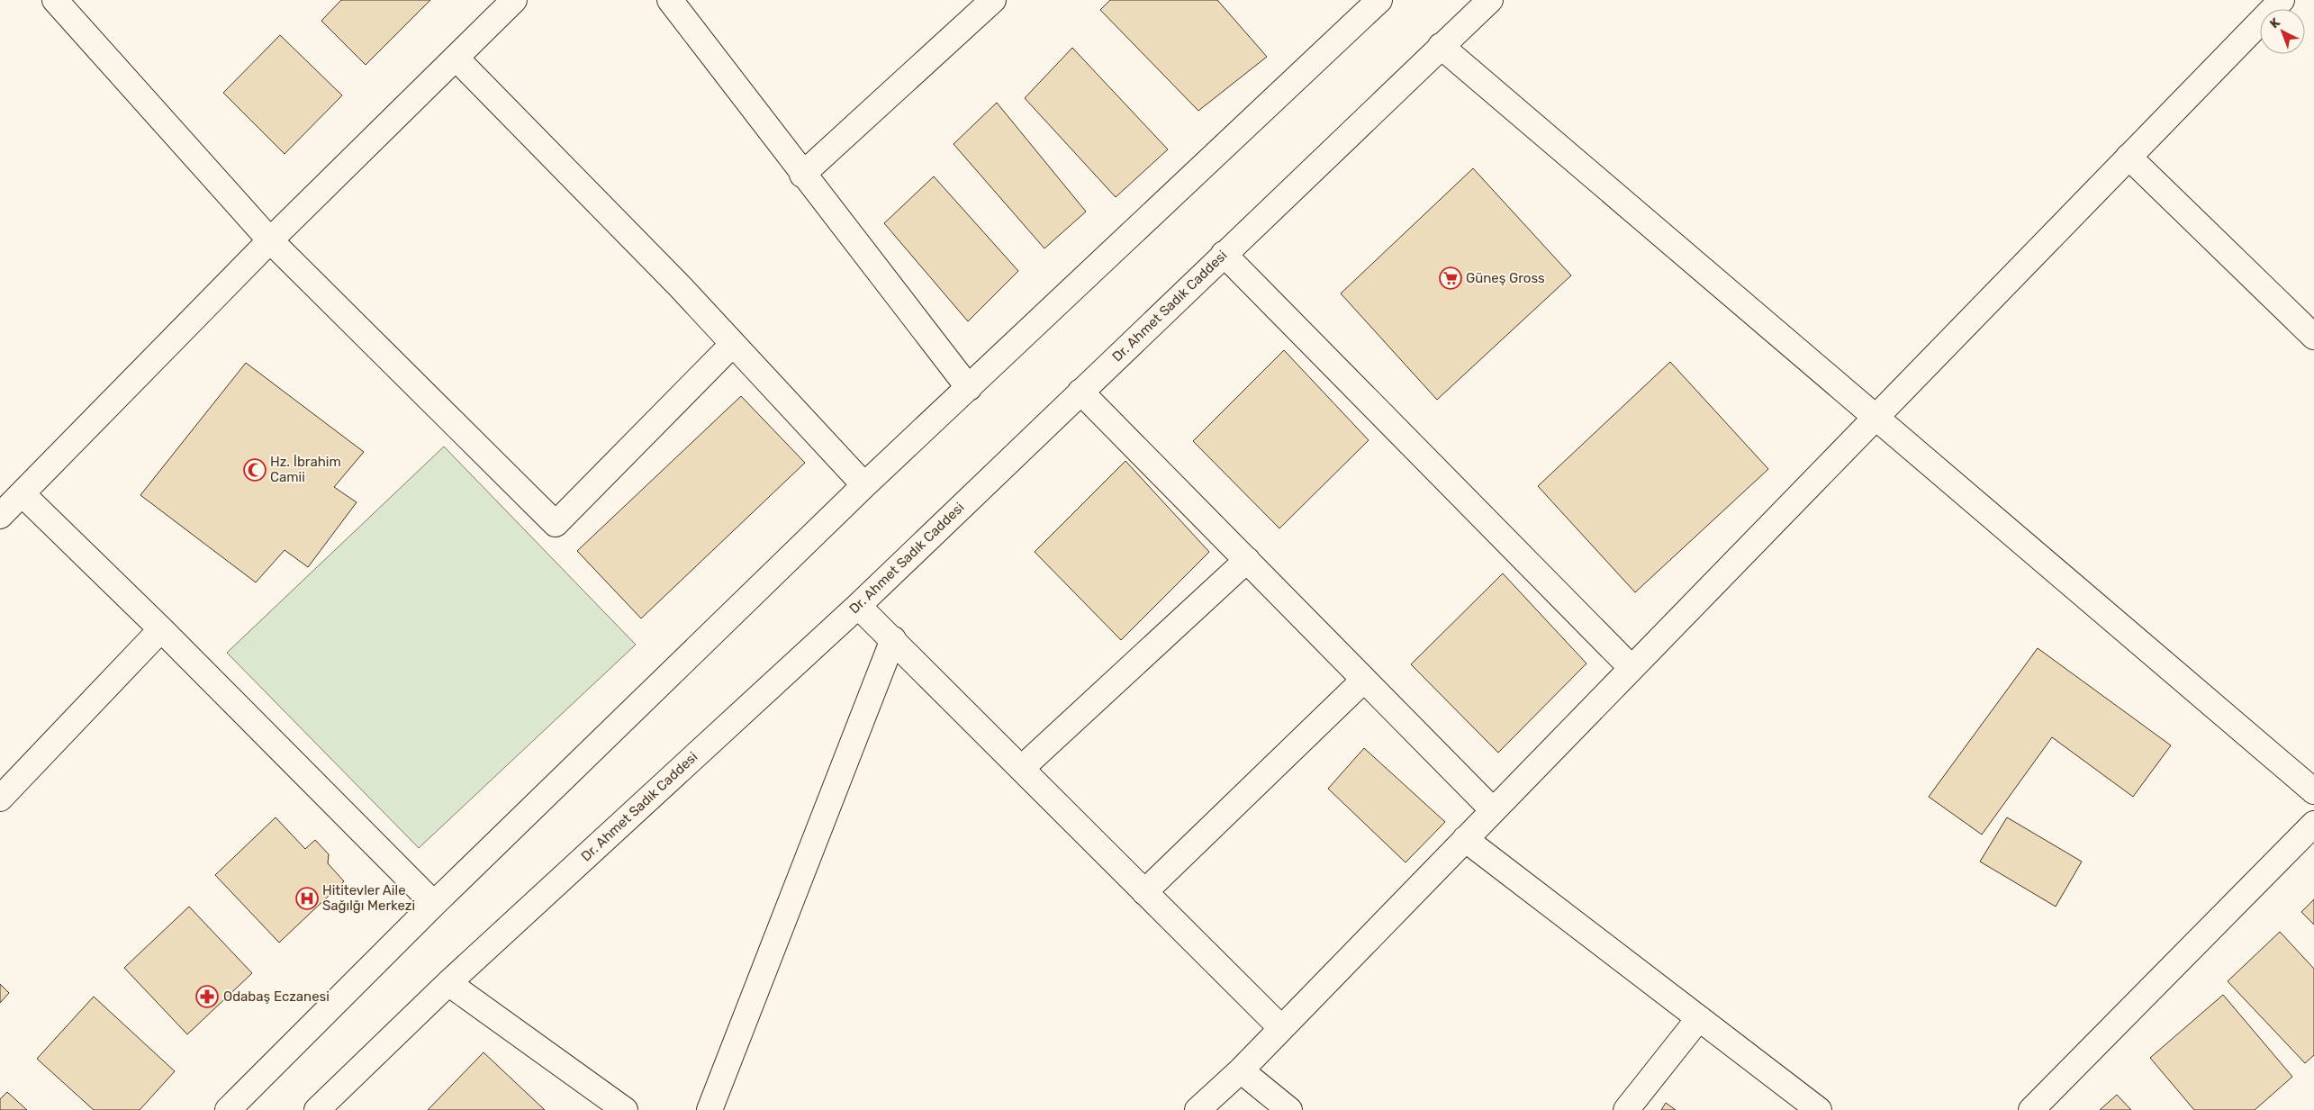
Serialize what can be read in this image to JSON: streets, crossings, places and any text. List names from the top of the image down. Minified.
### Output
{"streets":{"street":["Dr. Ahmet Sadık Caddesi"]},"places":{"supermarket":["Güneş Gross"],"mosque":["Hz. İbrahim Camii"],"hospital":["Hititevler Aile Sağılğı Merkezi"],"pharmacy":["Odabaş Eczanesi"]},"north":"top left"}
